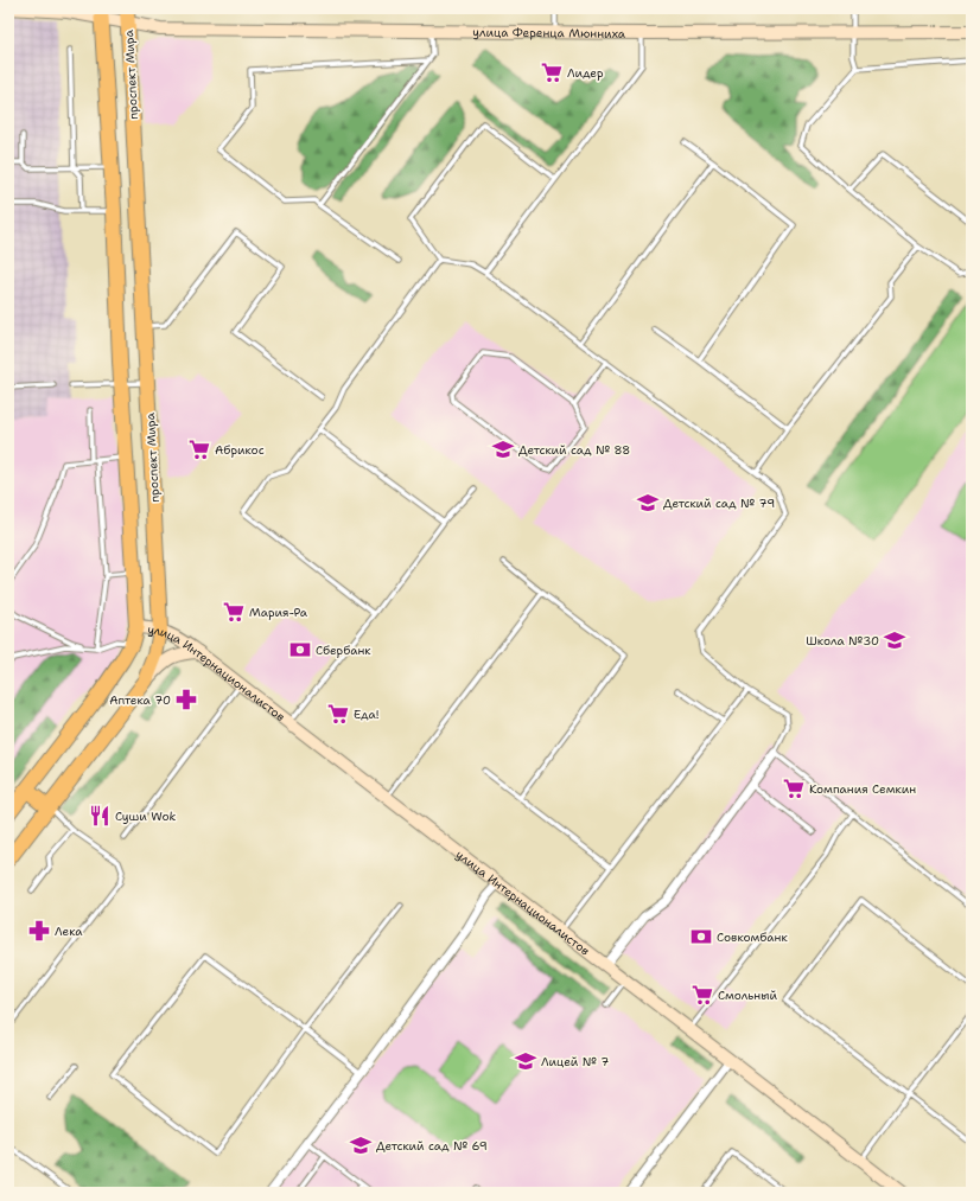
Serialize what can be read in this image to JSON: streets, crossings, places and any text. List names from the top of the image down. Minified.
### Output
{"streets":{"main road":["проспект Мира"],"street":["улица Ференца Мюнниха","улица Интернационалистов"]},"crossings":[["улица Ференца Мюнниха","проспект Мира"],["проспект Мира","улица Интернационалистов"]],"places":{"supermarket":["Лидер","Абрикос","Мария-Ра","Еда!","Компания Семкин","Смольный"],"school or university":["Детский сад № 88","Детский сад № 79","Школа №30","Лицей № 7","Детский сад № 69"],"bank":["Сбербанк","Совкомбанк"],"pharmacy":["Аптека 70","Лека"],"restaurant":["Суши Wok"]}}
